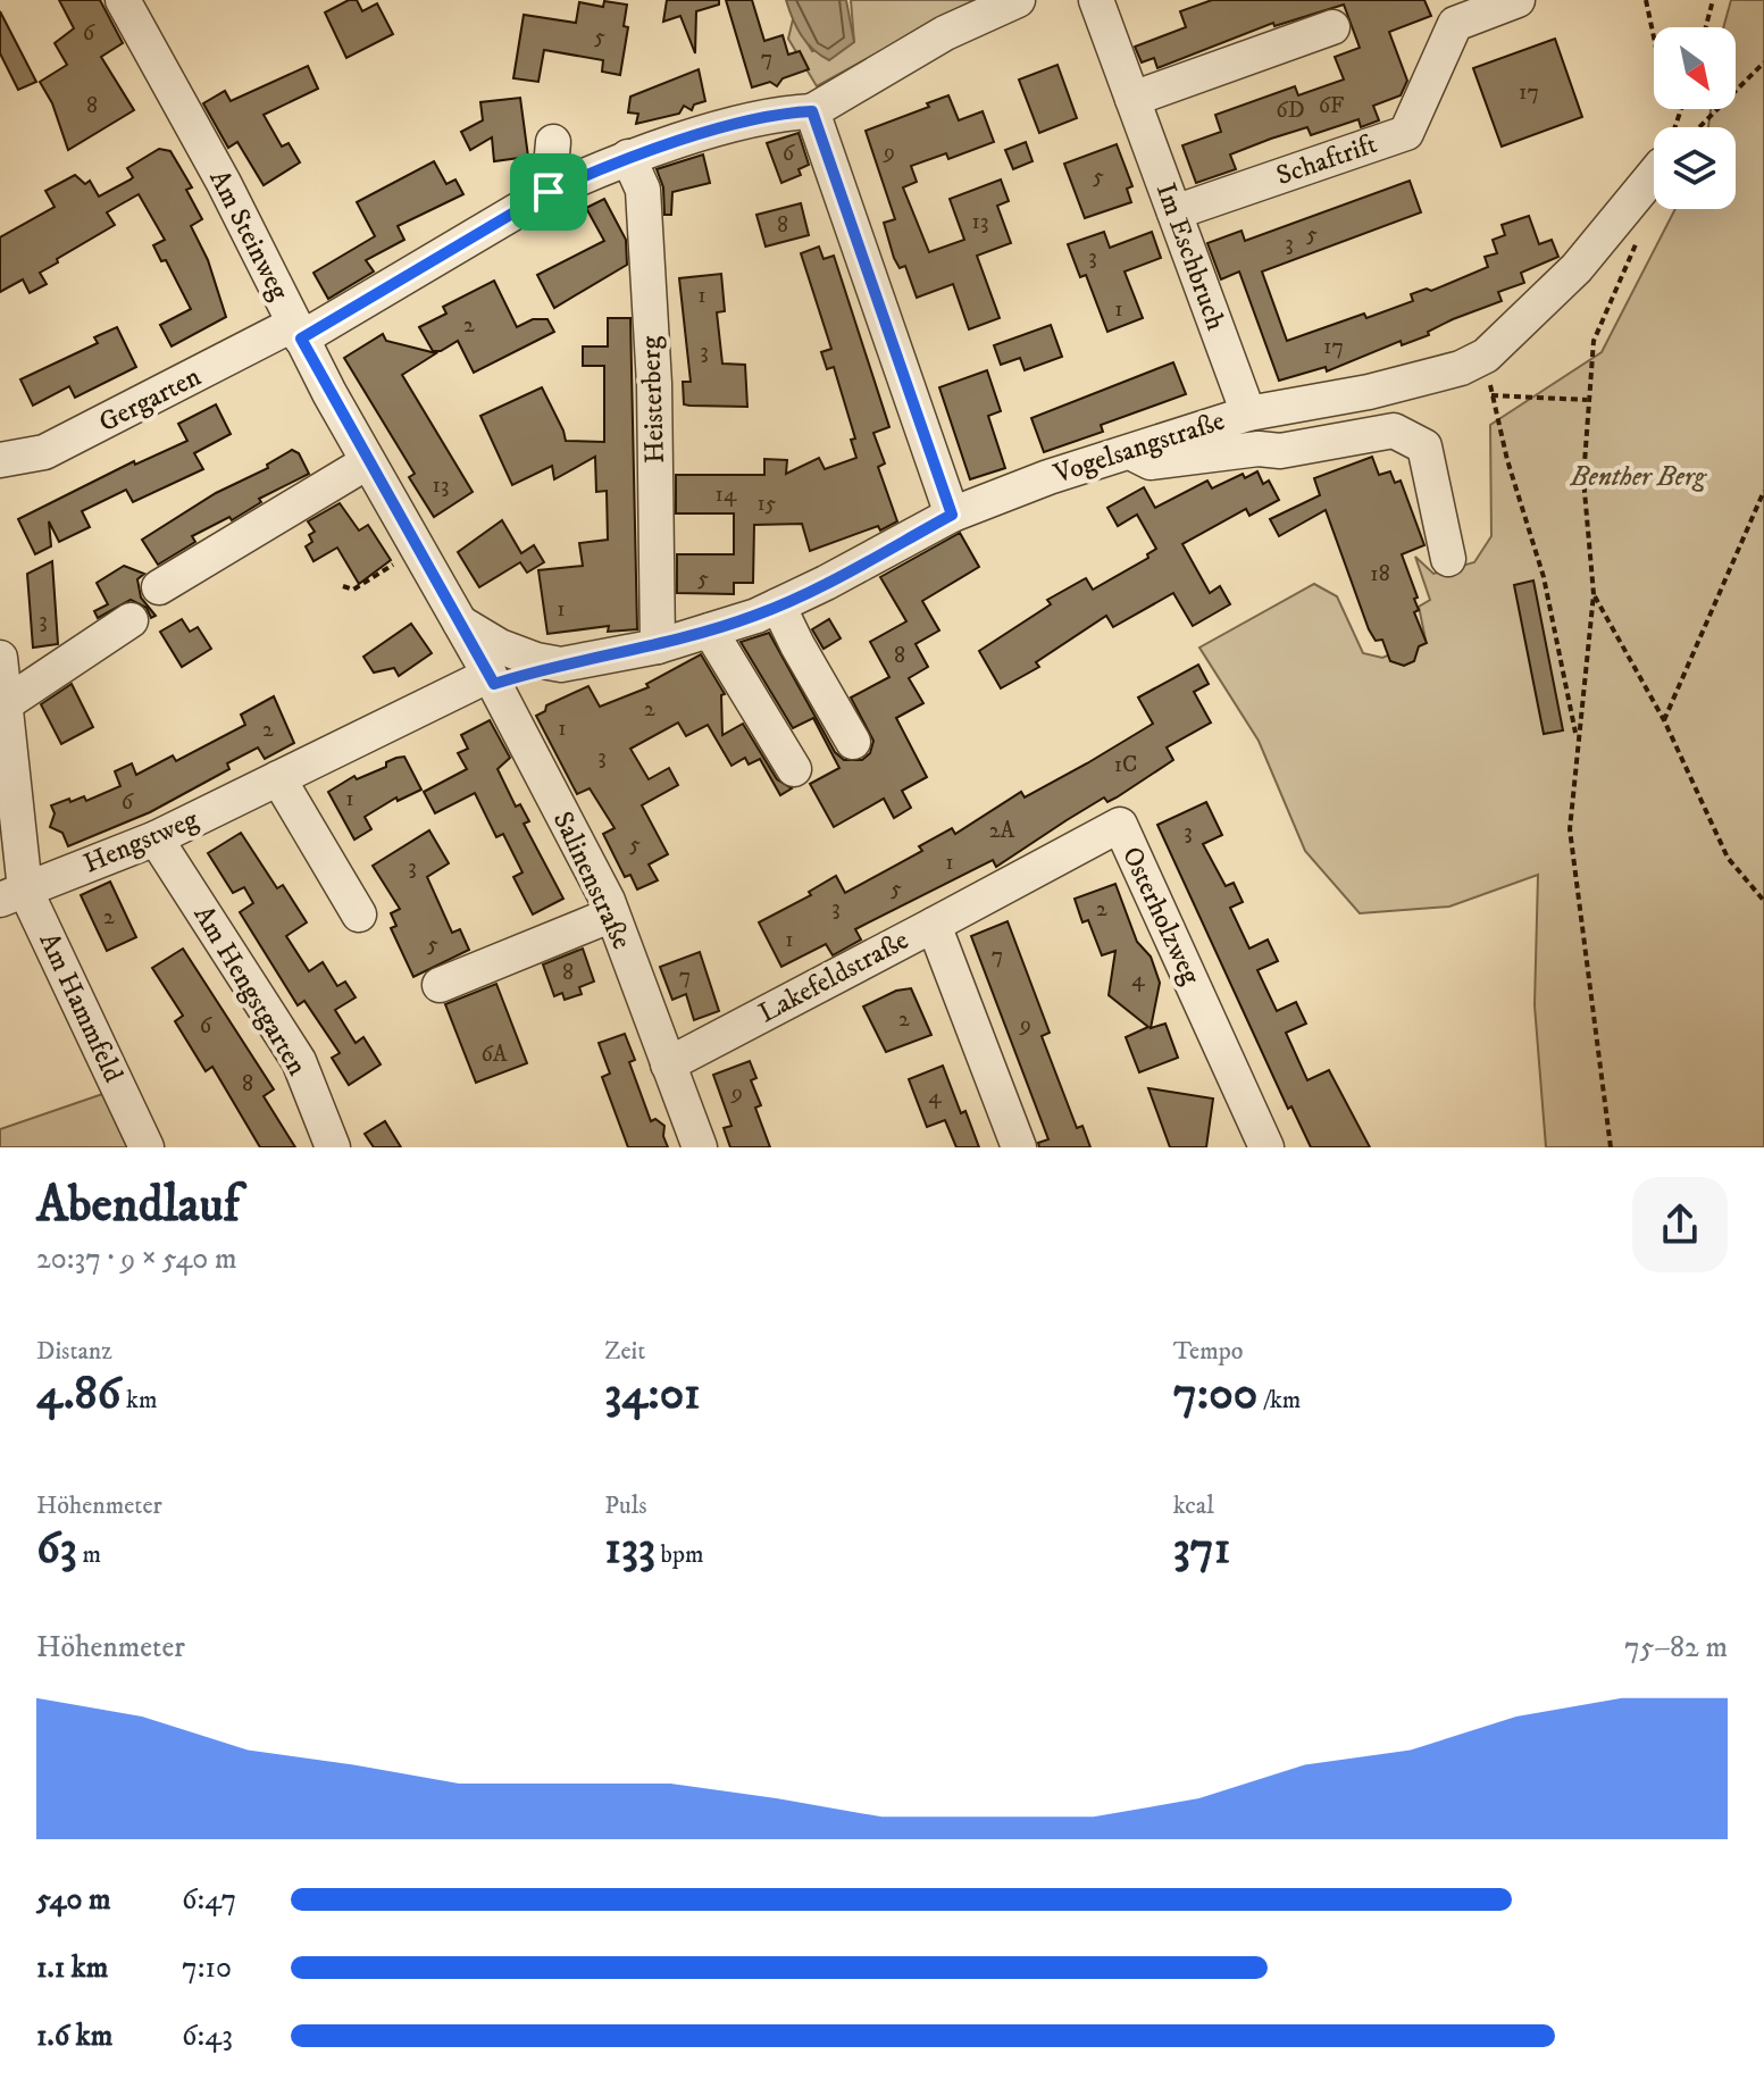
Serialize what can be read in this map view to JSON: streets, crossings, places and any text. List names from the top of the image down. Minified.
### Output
{"streets":{"street":["Schaftrift","Am Steinweg","Im Eschbruch","Gergarten","Heisterberg","Vogelsangstraße","Hengstweg","Salinenstraße","Osterholzweg","Lakefeldstraße","Am Hengstgarten","Am Hammfeld"]},"crossings":[["Schaftrift","Im Eschbruch"],["Am Steinweg","Gergarten"],["Am Steinweg","Vogelsangstraße"],["Am Steinweg","Salinenstraße"],["Im Eschbruch","Vogelsangstraße"],["Gergarten","Heisterberg"],["Heisterberg","Vogelsangstraße"],["Vogelsangstraße","Hengstweg"],["Vogelsangstraße","Salinenstraße"],["Hengstweg","Salinenstraße"],["Hengstweg","Am Hengstgarten"],["Hengstweg","Am Hammfeld"],["Salinenstraße","Lakefeldstraße"],["Osterholzweg","Lakefeldstraße"]],"parks":["Benther Berg"],"house_numbers":["6","5","7","17","8","6F","6D","9","6","5","13","8","5","3","3","1","1","2","17","3","13","14","15","18","5","1","3","8","2","1","2","3","1C","1","6","2A","3","5","1","3","5","3","2","2","1","5","7","8","7","4","2","9","6","6A","8","9","4"],"north":"bottom right","page":{"heading":["Abendlauf","20:37 · 9 × 540 m"],"stats":[["Distanz","4.86 km"],["Zeit","34:01"],["Tempo","7:00 /km"],["Höhenmeter","63 m"],["Puls","133 bpm"],["kcal","371"]],"chart":["Höhenmeter","75–82 m"],"list":[{"name":"540 m","note":"6:47"},{"name":"1.1 km","note":"7:10"},{"name":"1.6 km","note":"6:43"}]}}
